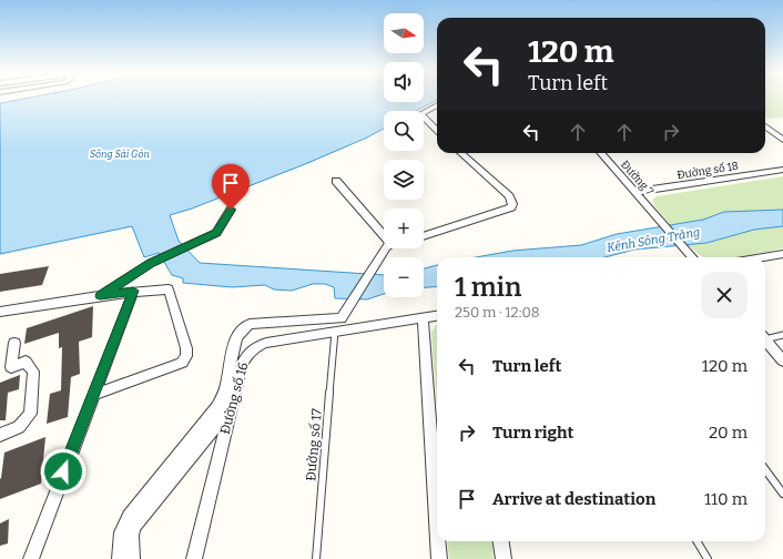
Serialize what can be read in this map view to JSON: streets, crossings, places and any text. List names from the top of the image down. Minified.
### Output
{"streets":{"street":["Đường số 18","Đường 7","Đường số 16"],"lane":["Đường số 17"]},"crossings":[["Đường số 18","Đường 7"],["Đường số 16","Đường số 17"]],"water":["Sông Sài Gòn","Kênh Sông Trăng"],"north":"right","page":{"map_buttons":["+","−"],"turn":["120 m","Turn left"],"heading":["1 min","250 m · 12:08"],"list":[{"name":"Turn left","value":"120 m"},{"name":"Turn right","value":"20 m"},{"name":"Arrive at destination","value":"110 m"}]}}
